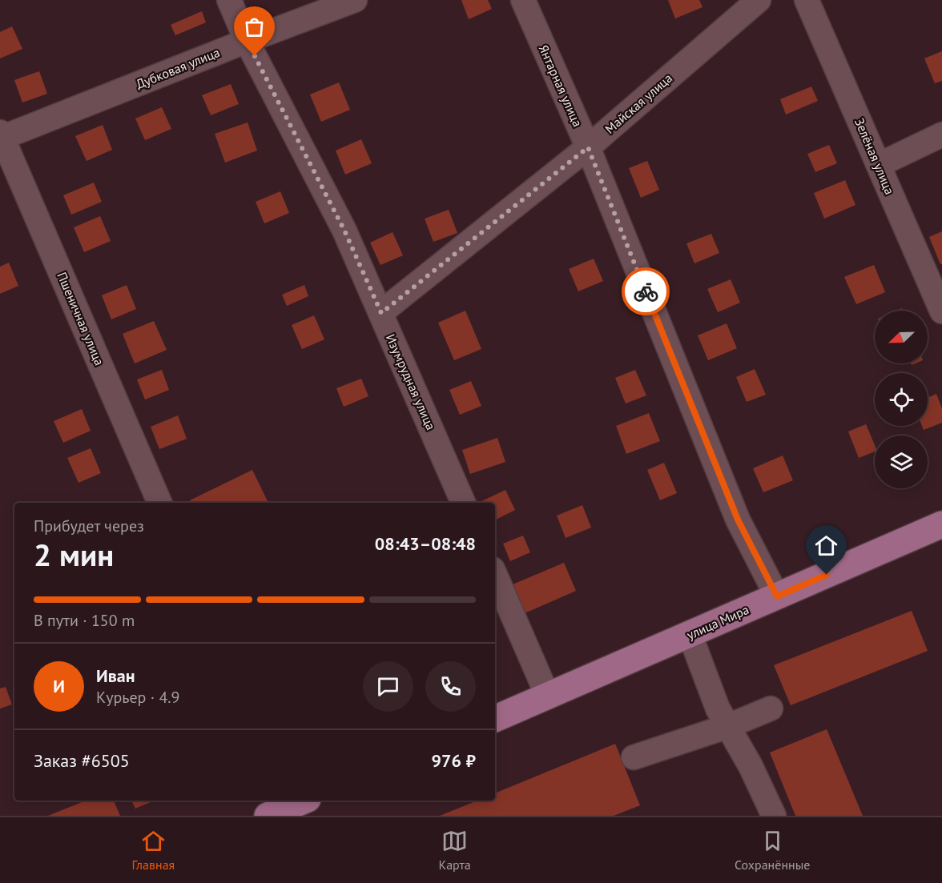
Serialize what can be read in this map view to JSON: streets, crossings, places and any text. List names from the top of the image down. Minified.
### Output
{"streets":{"main road":["улица Мира"],"street":["Дубковая улица","Янтарная улица","Майская улица","Зелёная улица","Пшеничная улица","Изумрудная улица"]},"crossings":[["Дубковая улица","Пшеничная улица"],["Дубковая улица","Изумрудная улица"],["Янтарная улица","Майская улица"],["Янтарная улица","улица Мира"],["Майская улица","Изумрудная улица"]],"north":"bottom left","page":{"heading":["2 мин","Прибудет через","08:43–08:48"],"panel":["Иван","Курьер · 4.9","Заказ #6505","976 ₽"],"bar":"В пути · 150 m","round":"И","tabs":["Главная","Карта","Сохранённые"]}}
